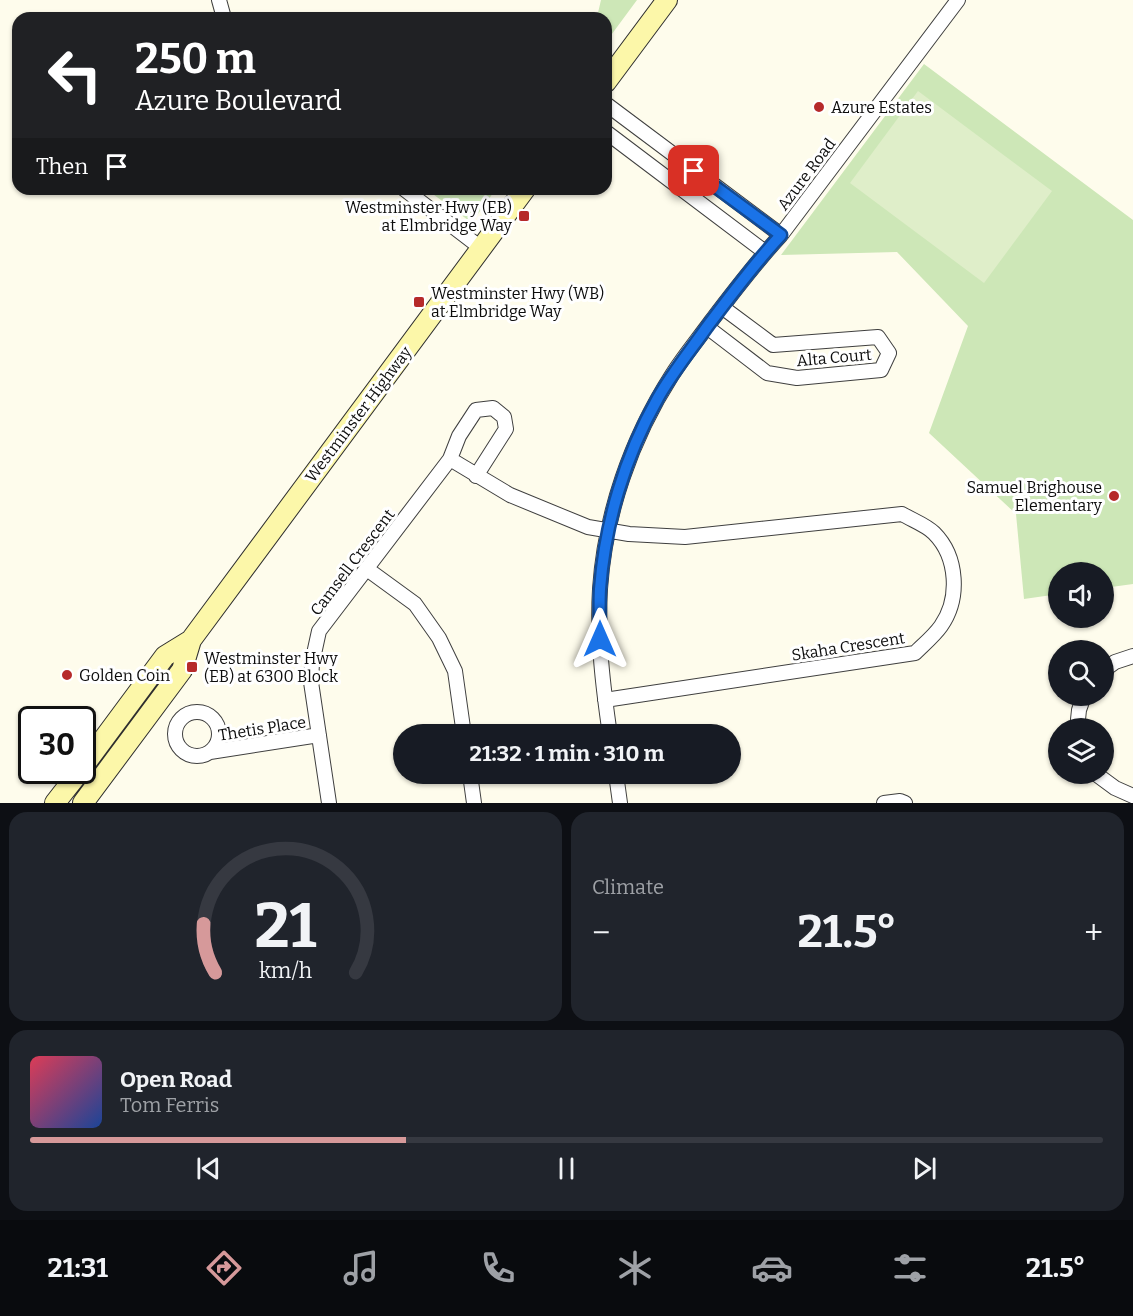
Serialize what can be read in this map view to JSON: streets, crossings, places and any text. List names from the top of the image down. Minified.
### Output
{"streets":{"main road":["Westminster Highway"],"street":["Azure Road","Alta Court","Camsell Crescent","Skaha Crescent","Thetis Place"]},"crossings":[["Azure Road","Alta Court"],["Azure Road","Skaha Crescent"],["Camsell Crescent","Thetis Place"]],"places":{"other":["Azure Estates","Samuel Brighouse Elementary","Golden Coin"],"transit":["Westminster Hwy (EB) at Elmbridge Way","Westminster Hwy (WB) at Elmbridge Way","Westminster Hwy (EB) at 6300 Block"]},"page":{"turn":["250 m","Azure Boulevard"],"then":"Then","limit":"30","trip":"21:32 · 1 min · 310 m","tile":"Climate","heat":["−","21.5°","+"],"song":["Open Road","Tom Ferris"],"tabs":["21:31","21.5°"],"gauge":["21","km/h"]}}
